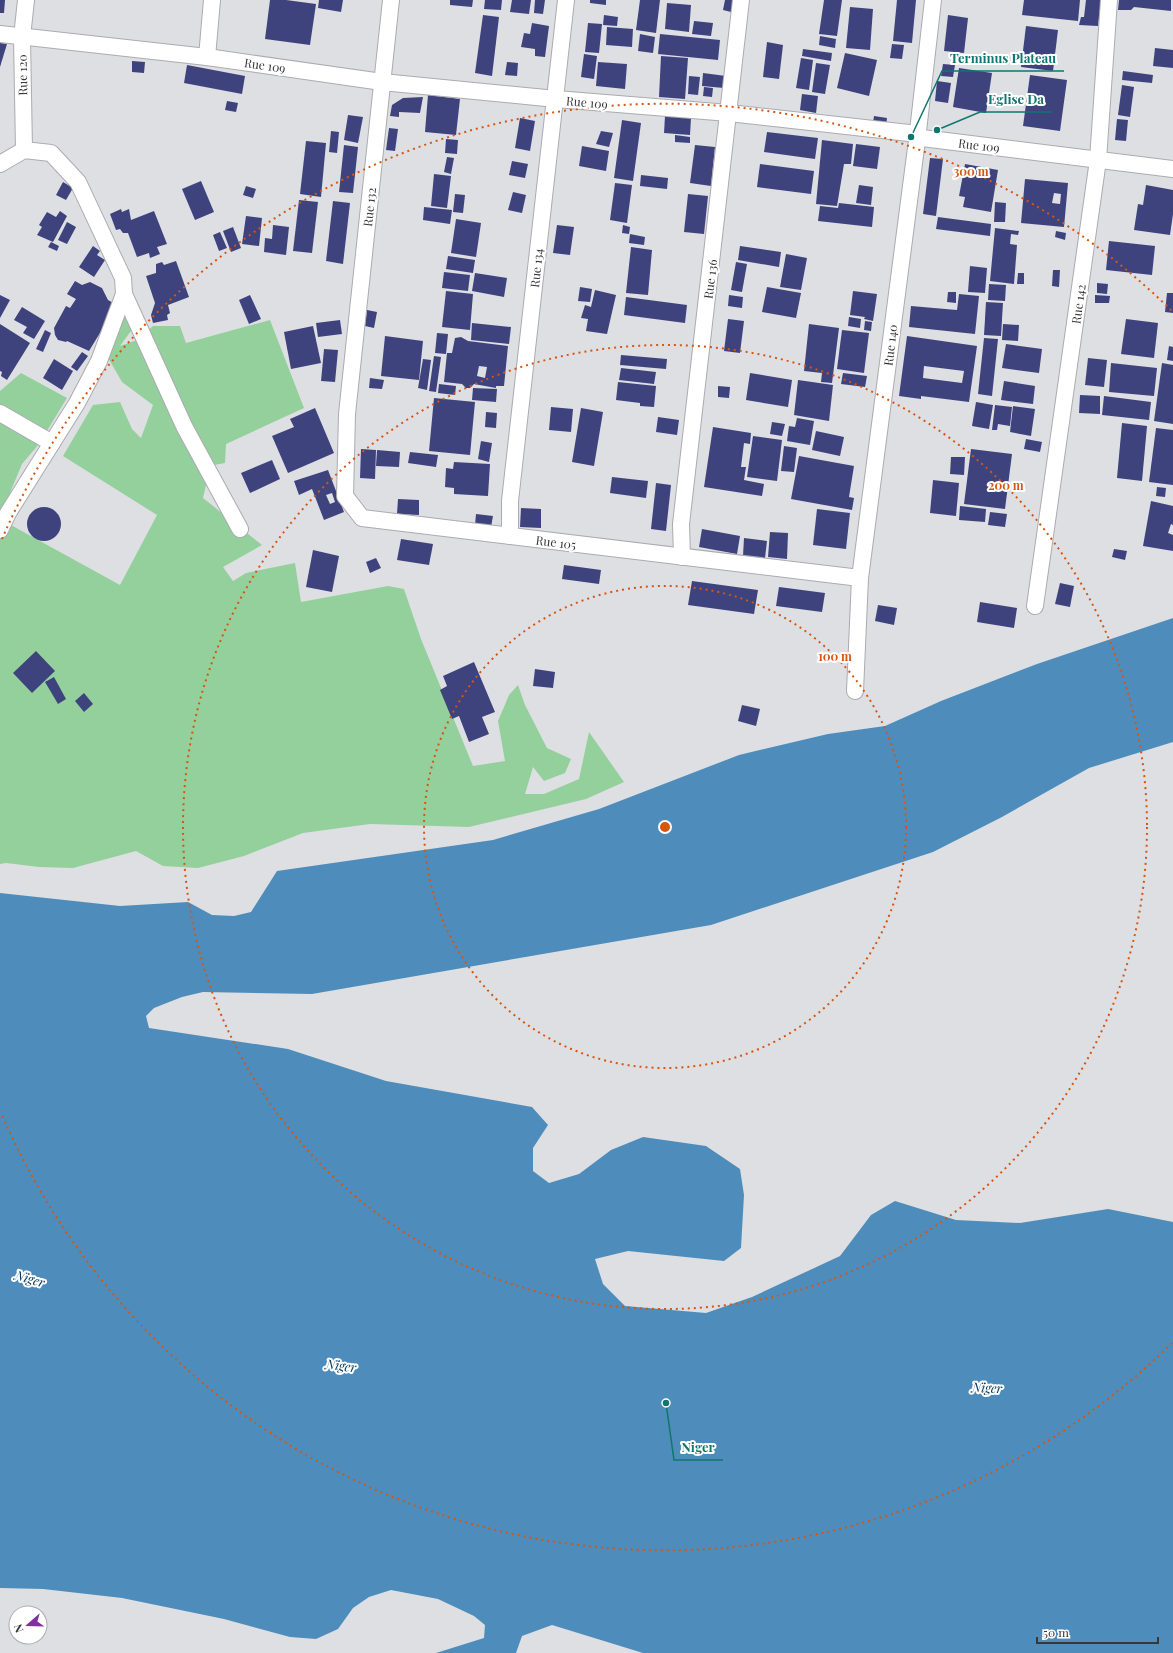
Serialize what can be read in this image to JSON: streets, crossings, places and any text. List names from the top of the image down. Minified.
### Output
{"streets":{"street":["Rue 109","Rue 120","Rue 132","Rue 134","Rue 136","Rue 142","Rue 140","Rue 105"]},"crossings":[["Rue 109","Rue 120"],["Rue 109","Rue 132"],["Rue 109","Rue 134"],["Rue 109","Rue 136"],["Rue 109","Rue 142"],["Rue 109","Rue 140"],["Rue 132","Rue 105"],["Rue 134","Rue 105"],["Rue 136","Rue 105"],["Rue 140","Rue 105"]],"water":["Niger"],"places":["Eglise Da","Terminus Plateau","Niger"],"scale_bar":"50 m","north":"left","rings":["300 m","200 m","100 m"]}
